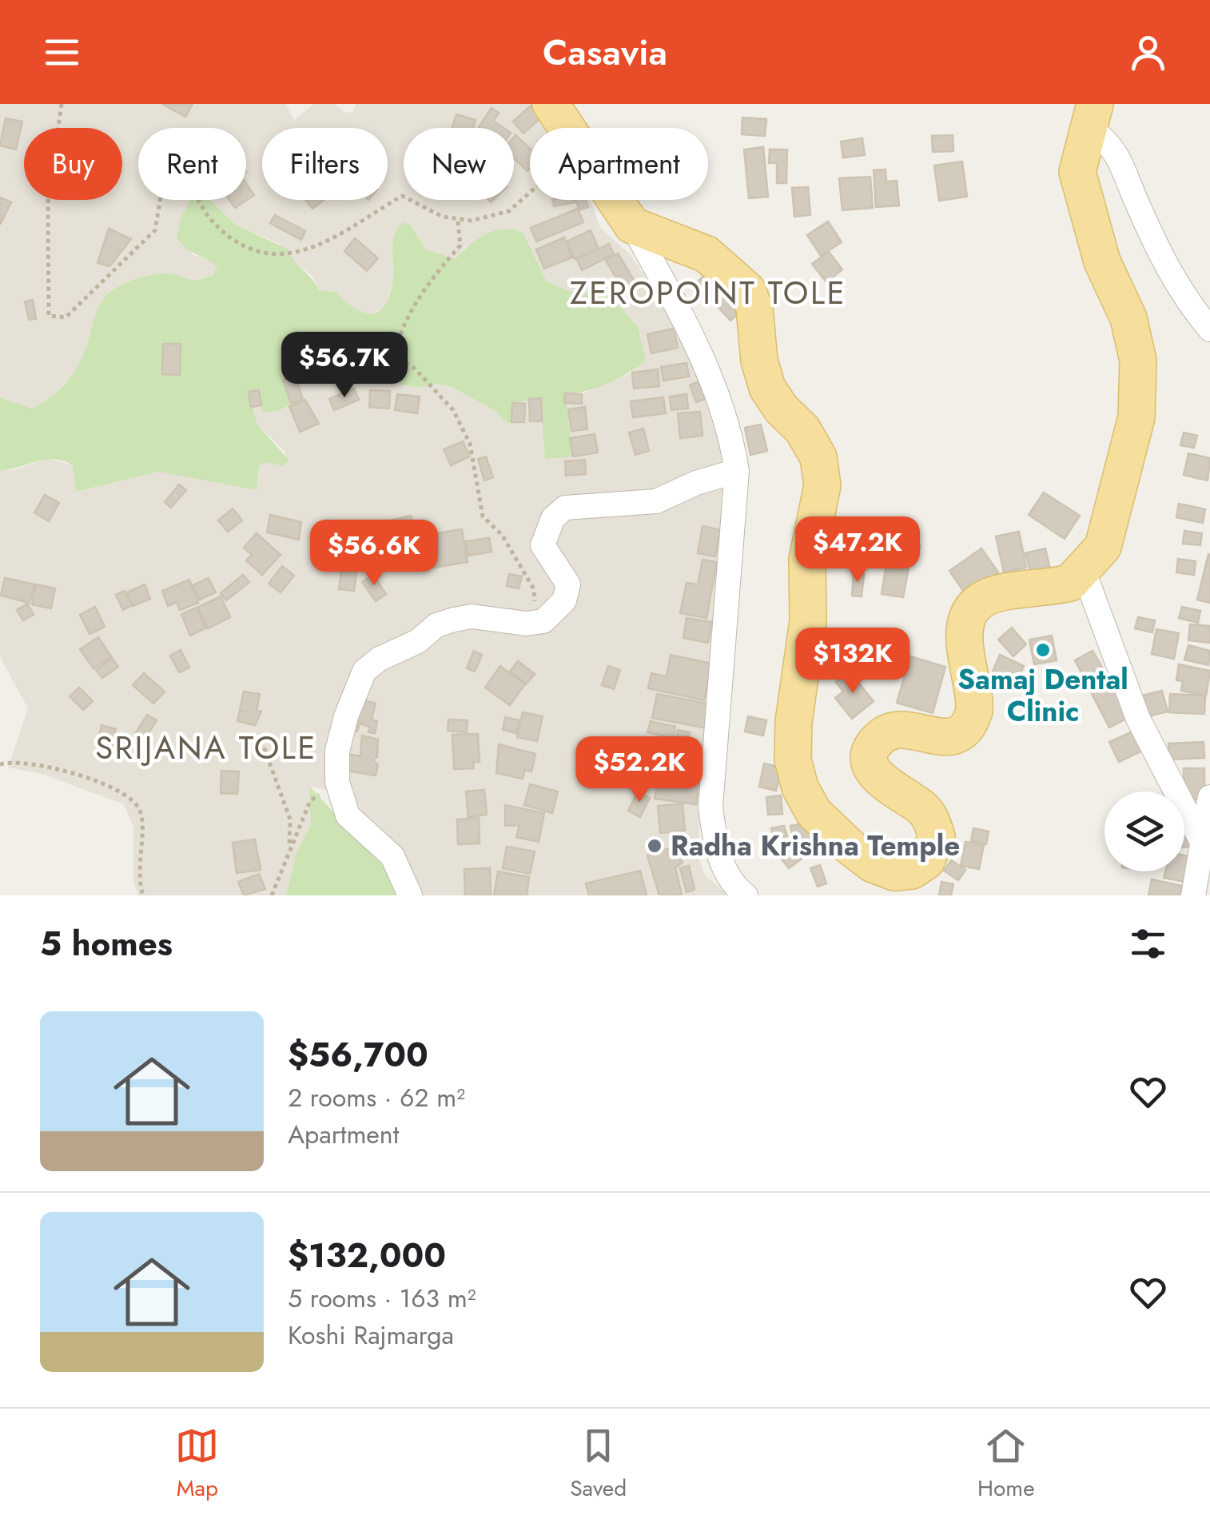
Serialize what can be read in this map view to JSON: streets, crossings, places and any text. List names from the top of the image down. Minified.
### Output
{"districts":["ZEROPOINT TOLE","SRIJANA TOLE"],"places":["Samaj Dental Clinic","Radha Krishna Temple"],"page":{"header":"Casavia","chip":["Buy","Rent","Filters","New","Apartment"],"price":["$56.7K","$47.2K","$56.6K","$132K","$52.2K"],"heading":"5 homes","list":[{"name":"$56,700","note":"2 rooms · 62 m² · Apartment"},{"name":"$132,000","note":"5 rooms · 163 m² · Koshi Rajmarga"}],"tabs":["Map","Saved","Home"]}}
